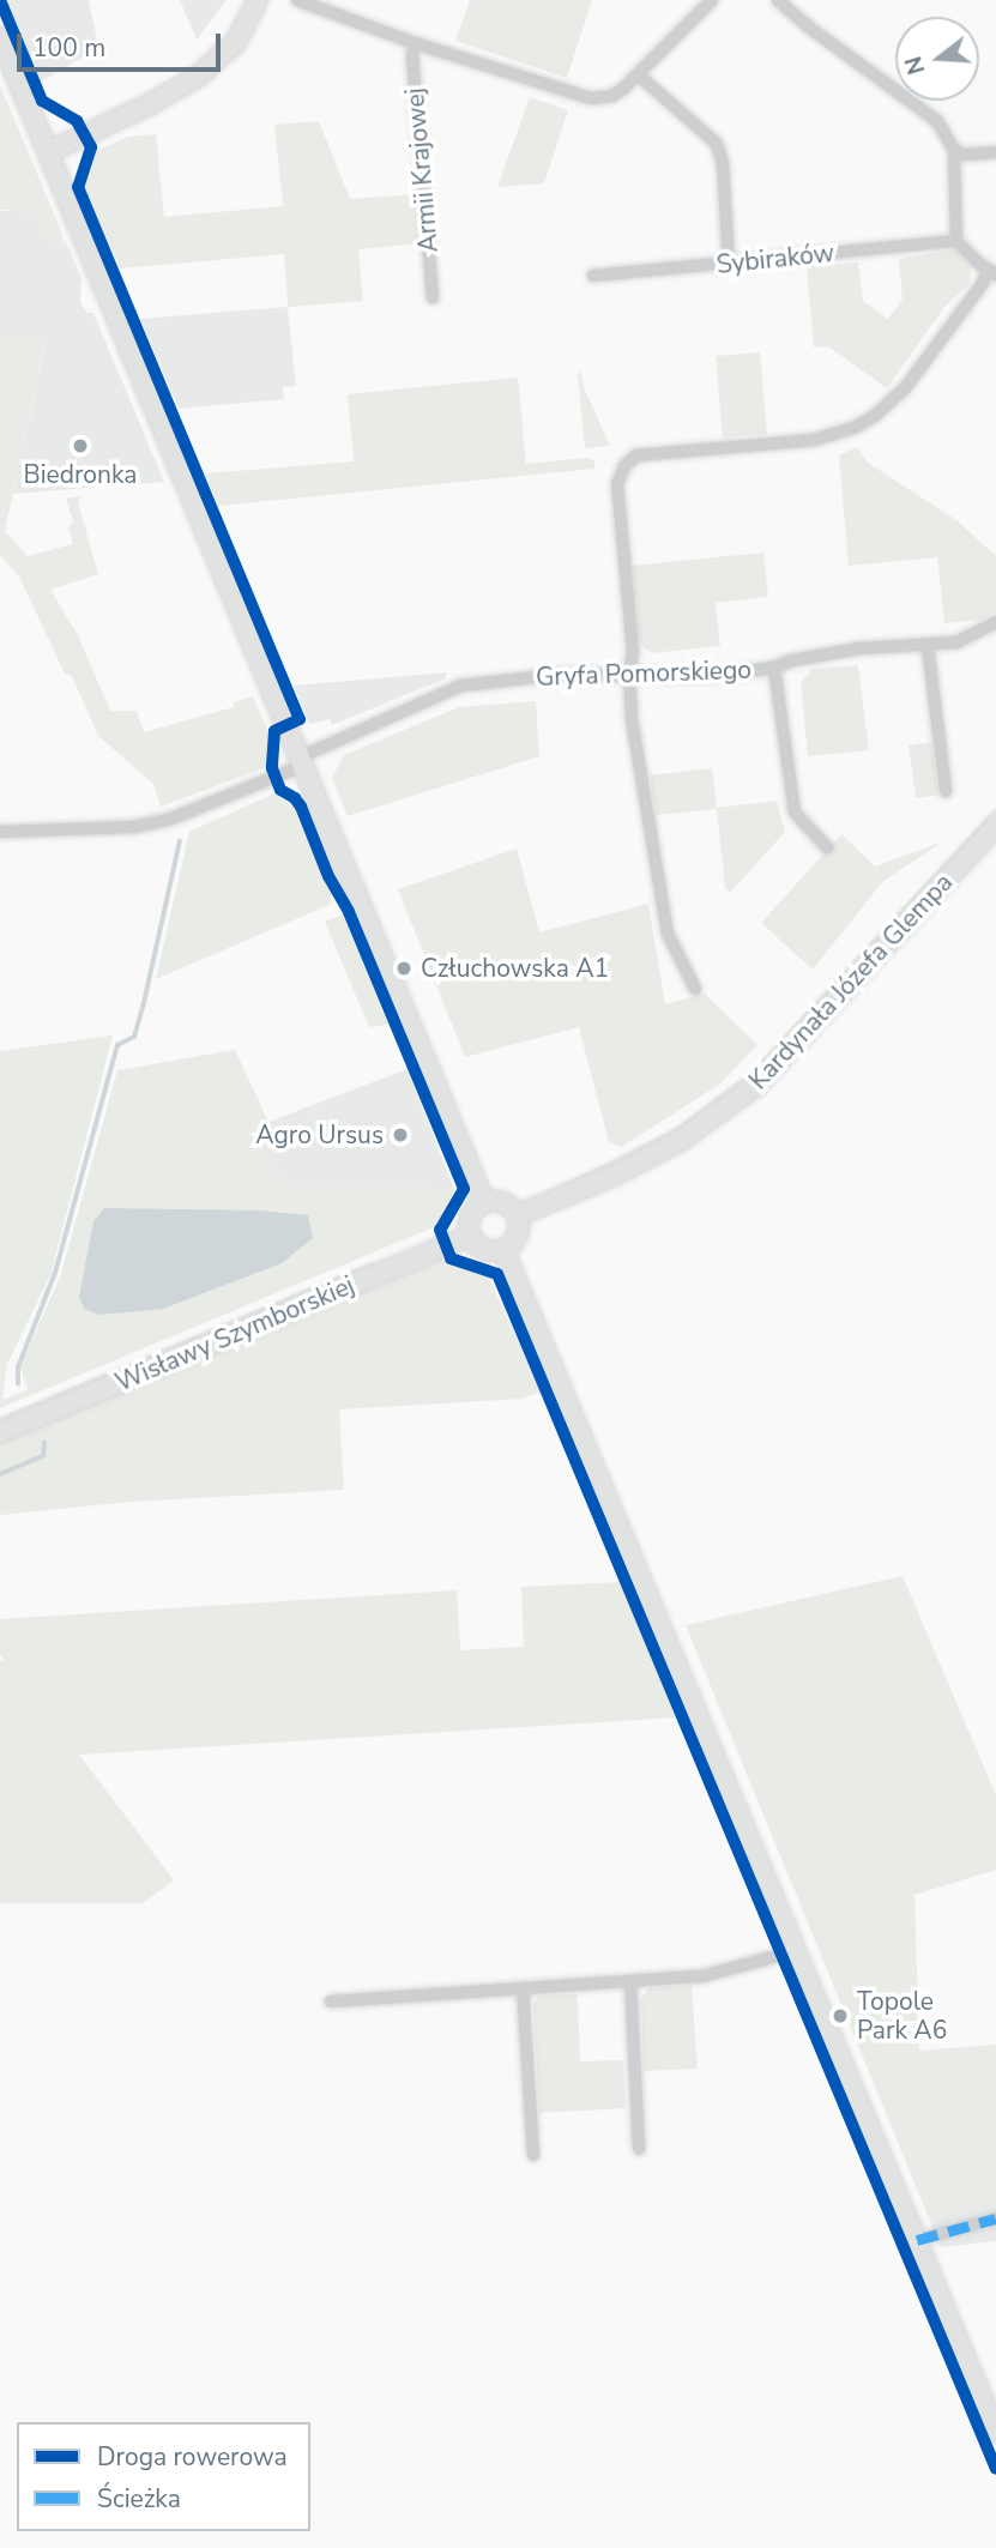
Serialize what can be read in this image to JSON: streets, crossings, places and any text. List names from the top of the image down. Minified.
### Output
{"streets":{"main road":["Kardynała Józefa Glempa","Wisławy Szymborskiej"],"street":["Armii Krajowej","Sybiraków","Gryfa Pomorskiego"]},"crossings":[["Kardynała Józefa Glempa","Wisławy Szymborskiej"]],"places":["Biedronka","Człuchowska A1","Agro Ursus","Topole Park A6"],"legend":["Droga rowerowa","Ścieżka"],"scale_bar":"100 m","north":"left"}
